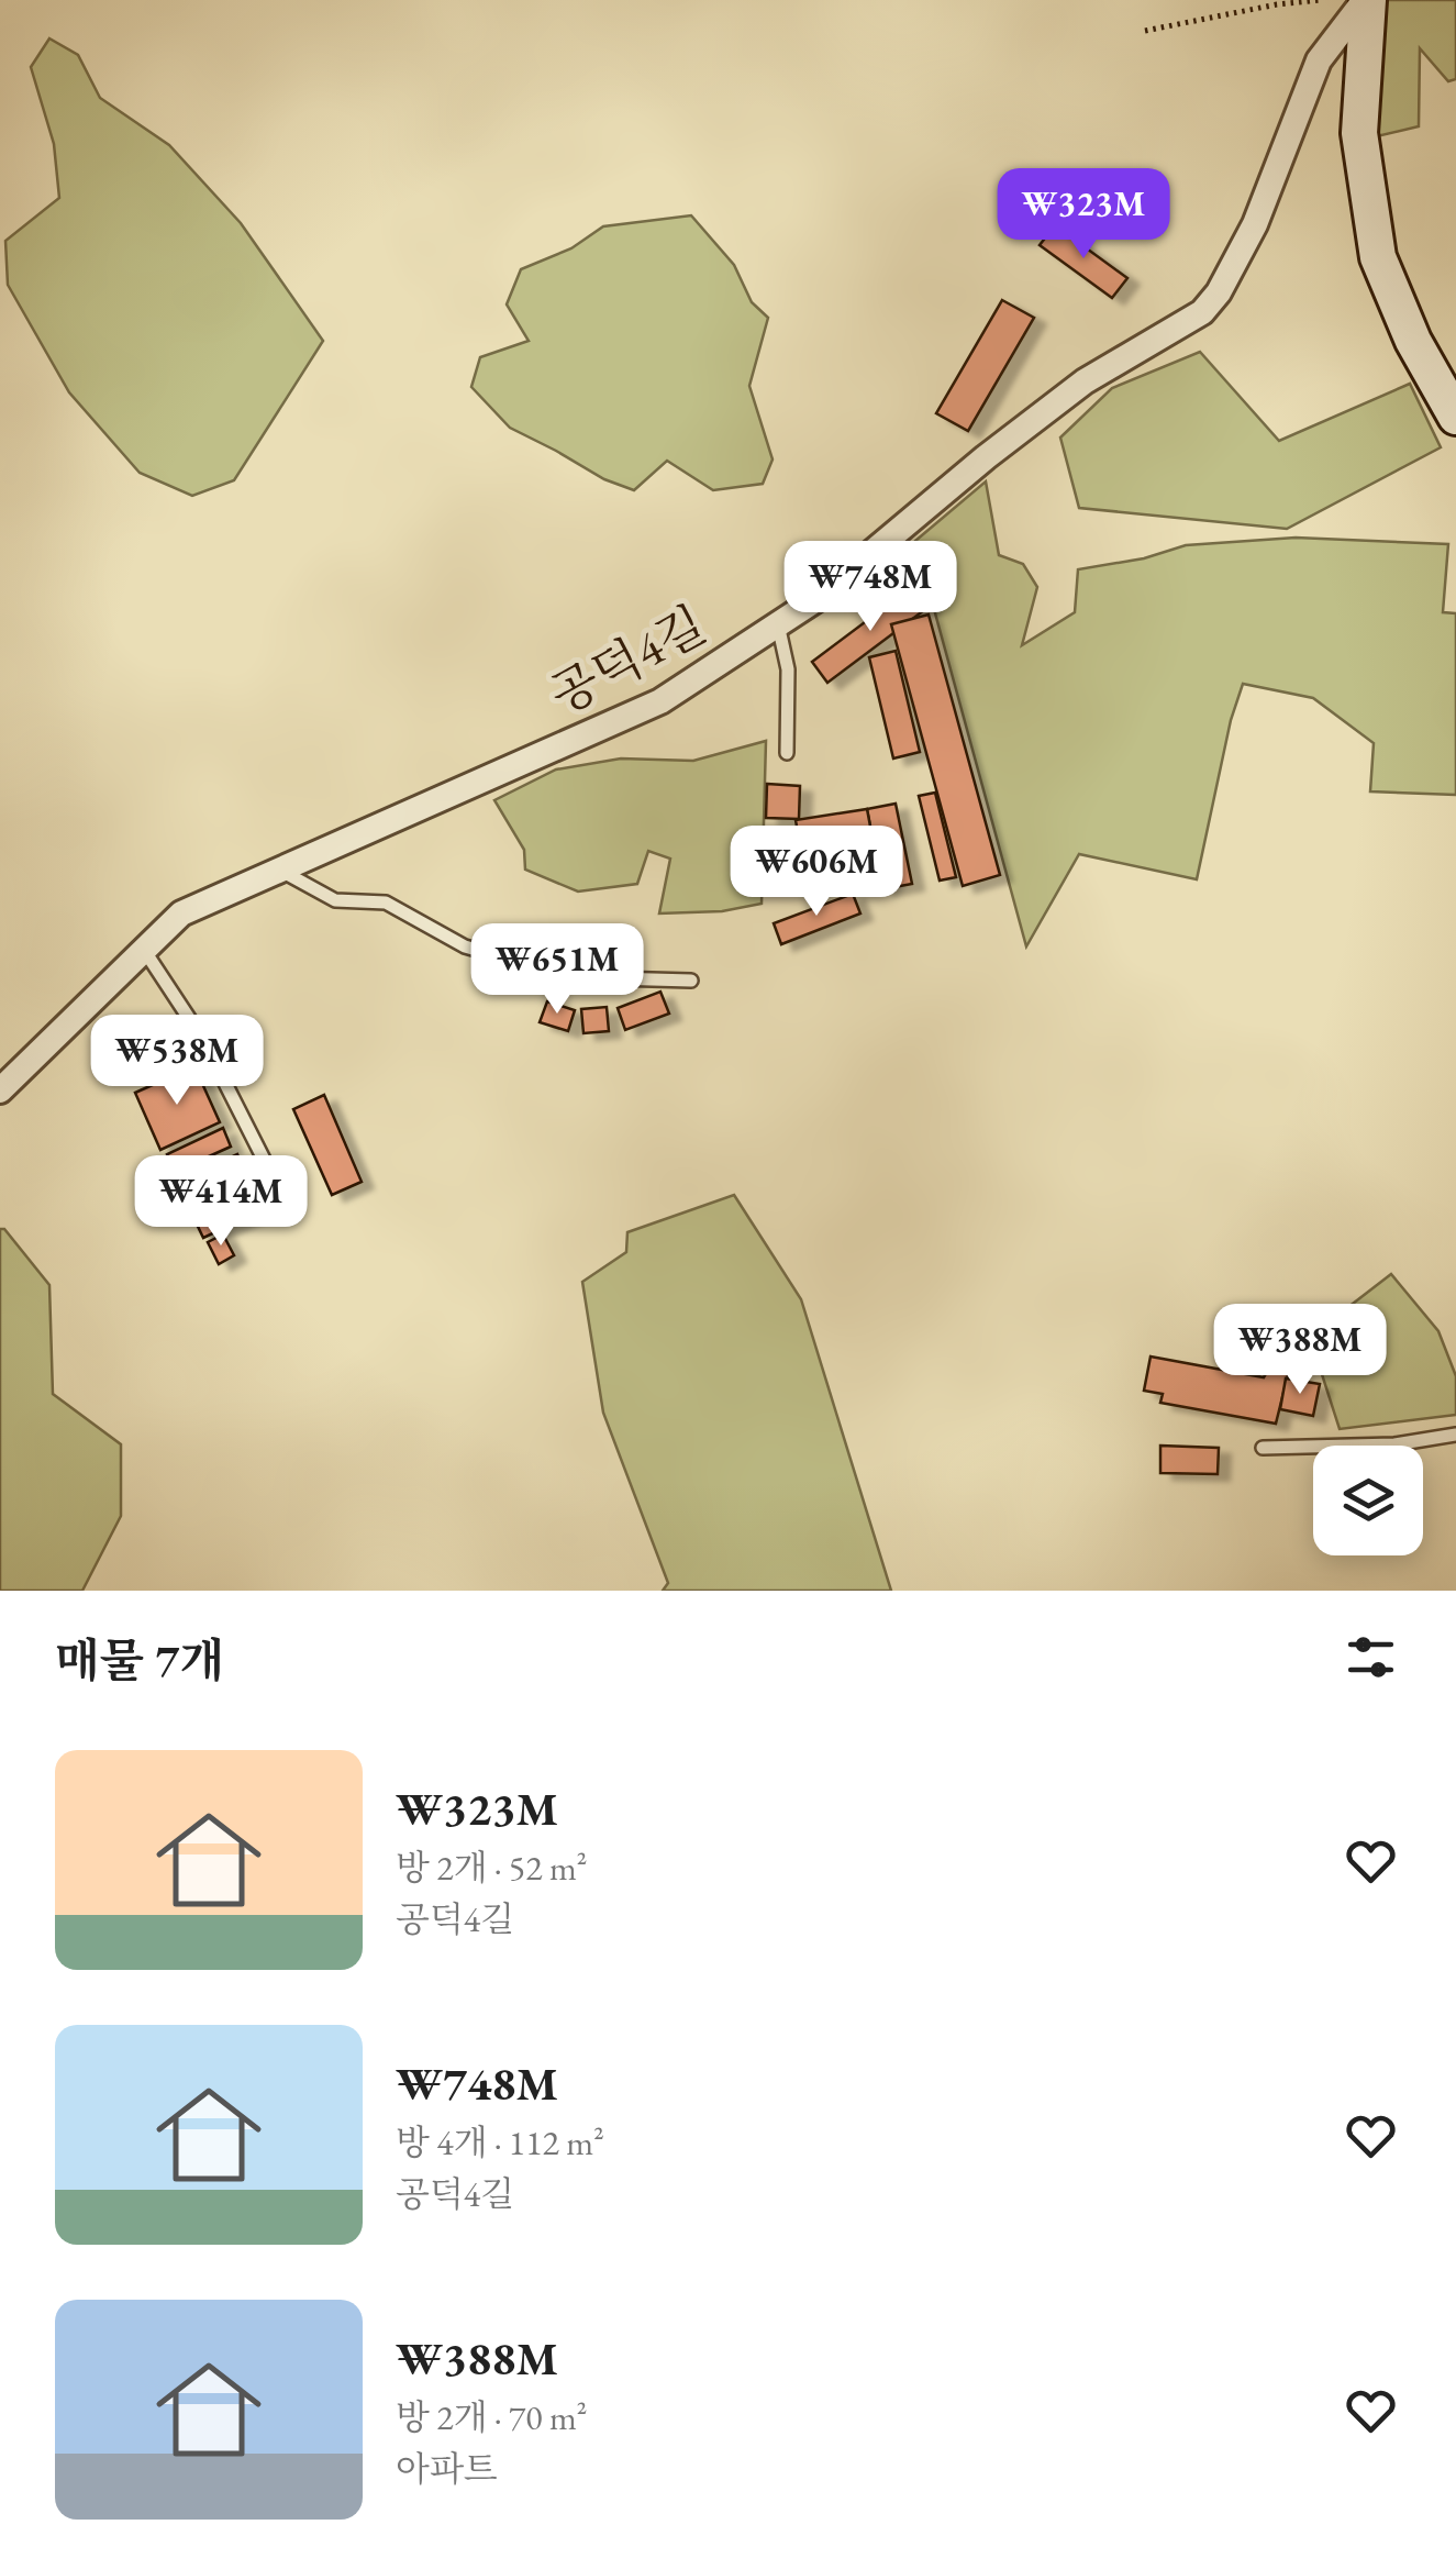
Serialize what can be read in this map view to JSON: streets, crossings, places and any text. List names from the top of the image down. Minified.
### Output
{"streets":{"street":["공덕4길"]},"page":{"price":["₩323M","₩748M","₩606M","₩651M","₩538M","₩414M","₩388M"],"heading":"매물 7개","list":[{"name":"₩323M","note":"방 2개 · 52 m² · 공덕4길"},{"name":"₩748M","note":"방 4개 · 112 m² · 공덕4길"},{"name":"₩388M","note":"방 2개 · 70 m² · 아파트"}]}}
